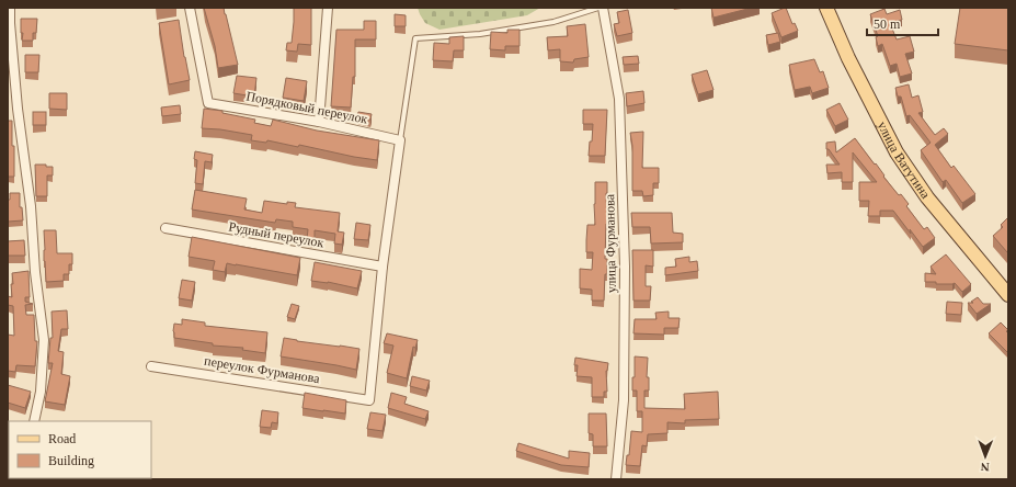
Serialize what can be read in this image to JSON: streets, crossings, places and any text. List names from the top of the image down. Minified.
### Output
{"streets":{"main road":["улица Ватутина"],"street":["Порядковый переулок","Рудный переулок","улица Фурманова","переулок Фурманова"]},"crossings":[["Рудный переулок","переулок Фурманова"]],"legend":["Road","Building"],"scale_bar":"50 m","north":"bottom"}
